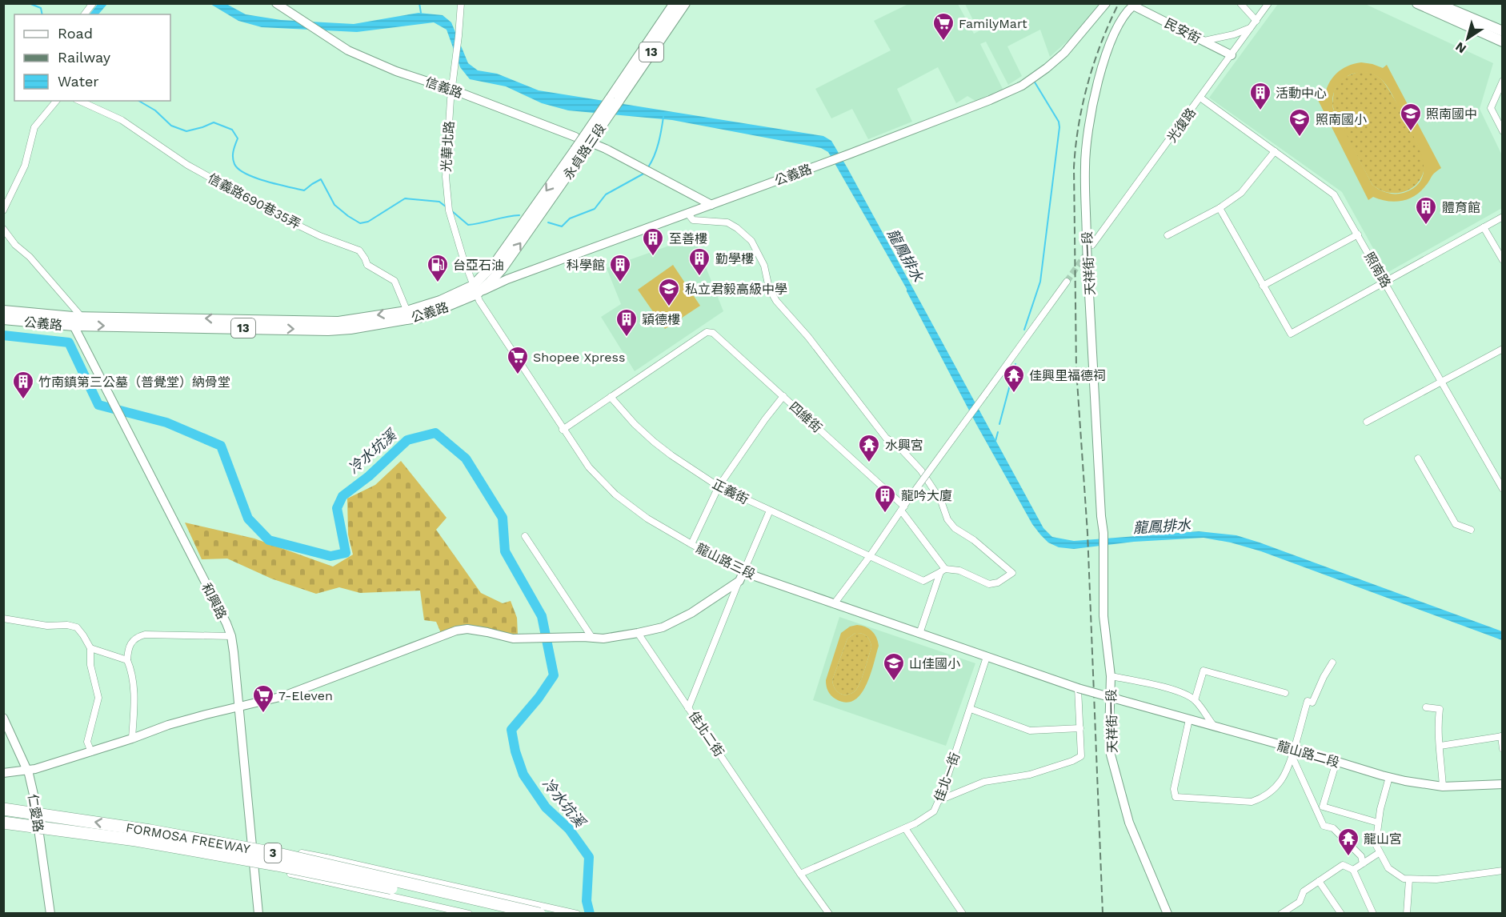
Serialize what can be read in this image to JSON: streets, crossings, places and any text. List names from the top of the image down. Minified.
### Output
{"streets":{"highway":["FORMOSA FREEWAY","3"],"main road":["13","永貞路三段","公義路"],"street":["民安街","信義路","光復路","光華北路","信義路690巷35弄","天祥街一段","照南路","四維街","正義街","龍山路三段","和興路","佳北二街","龍山路二段","佳北一街","仁愛路"]},"crossings":[["民安街","光復路"],["民安街","天祥街一段"],["信義路","光華北路"],["光復路","天祥街一段"],["光復路","照南路"],["光華北路","永貞路三段"],["光華北路","公義路"],["光華北路","龍山路三段"],["永貞路三段","公義路"],["永貞路三段","龍山路三段"],["公義路","信義路690巷35弄"],["公義路","龍山路三段"],["公義路","和興路"],["四維街","正義街"],["龍山路三段","龍山路二段"],["龍山路三段","佳北一街"],["佳北二街","佳北一街"]],"water":["龍鳳排水","冷水坑溪"],"places":{"supermarket":["FamilyMart","Shopee Xpress","7-Eleven"],"building":["活動中心","體育館","至善樓","勤學樓","科學館","穎德樓","竹南鎮第三公墓（普覺堂）納骨堂","龍吟大廈"],"school or university":["照南國中","照南國小","私立君毅高級中學","山佳國小"],"fuel station":["台亞石油"],"temple":["佳興里福德祠","水興宮","龍山宮"]},"legend":["Road","Railway","Water"],"north":"bottom left"}
